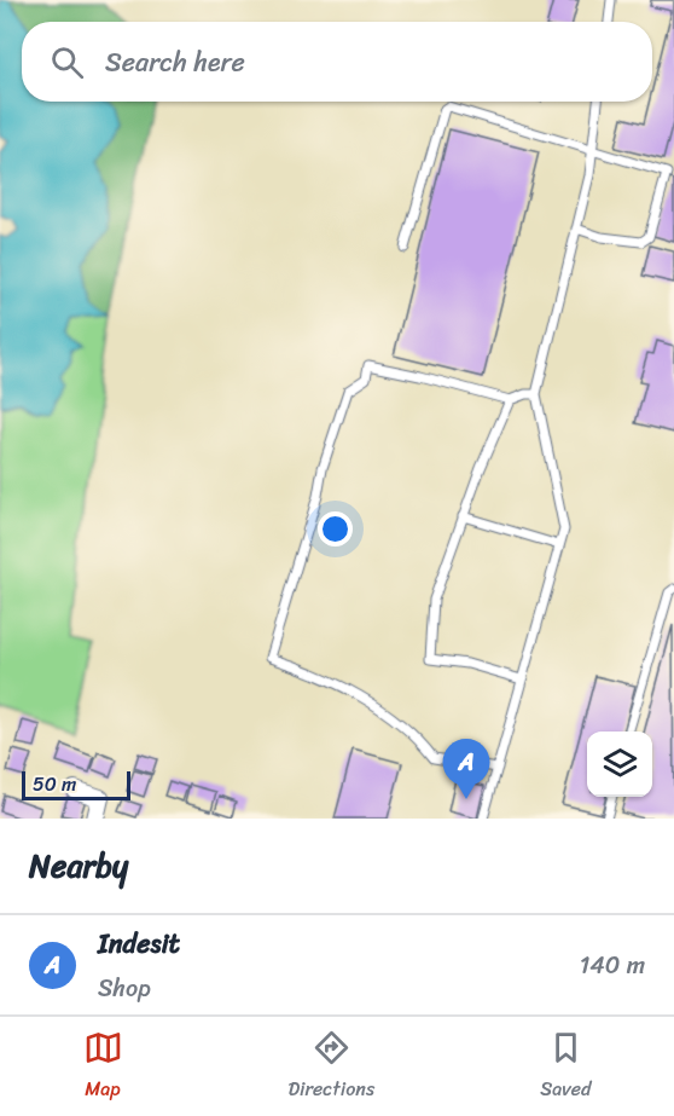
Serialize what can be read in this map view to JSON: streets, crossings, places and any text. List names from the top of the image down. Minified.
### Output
{"scale_bar":"50 m","page":{"search":"Search here","pins":"A","scale":"50 m","heading":"Nearby","list":[{"mark":"A","name":"Indesit","note":"Shop","value":"140 m"}],"nav":["Map","Directions","Saved"]}}
